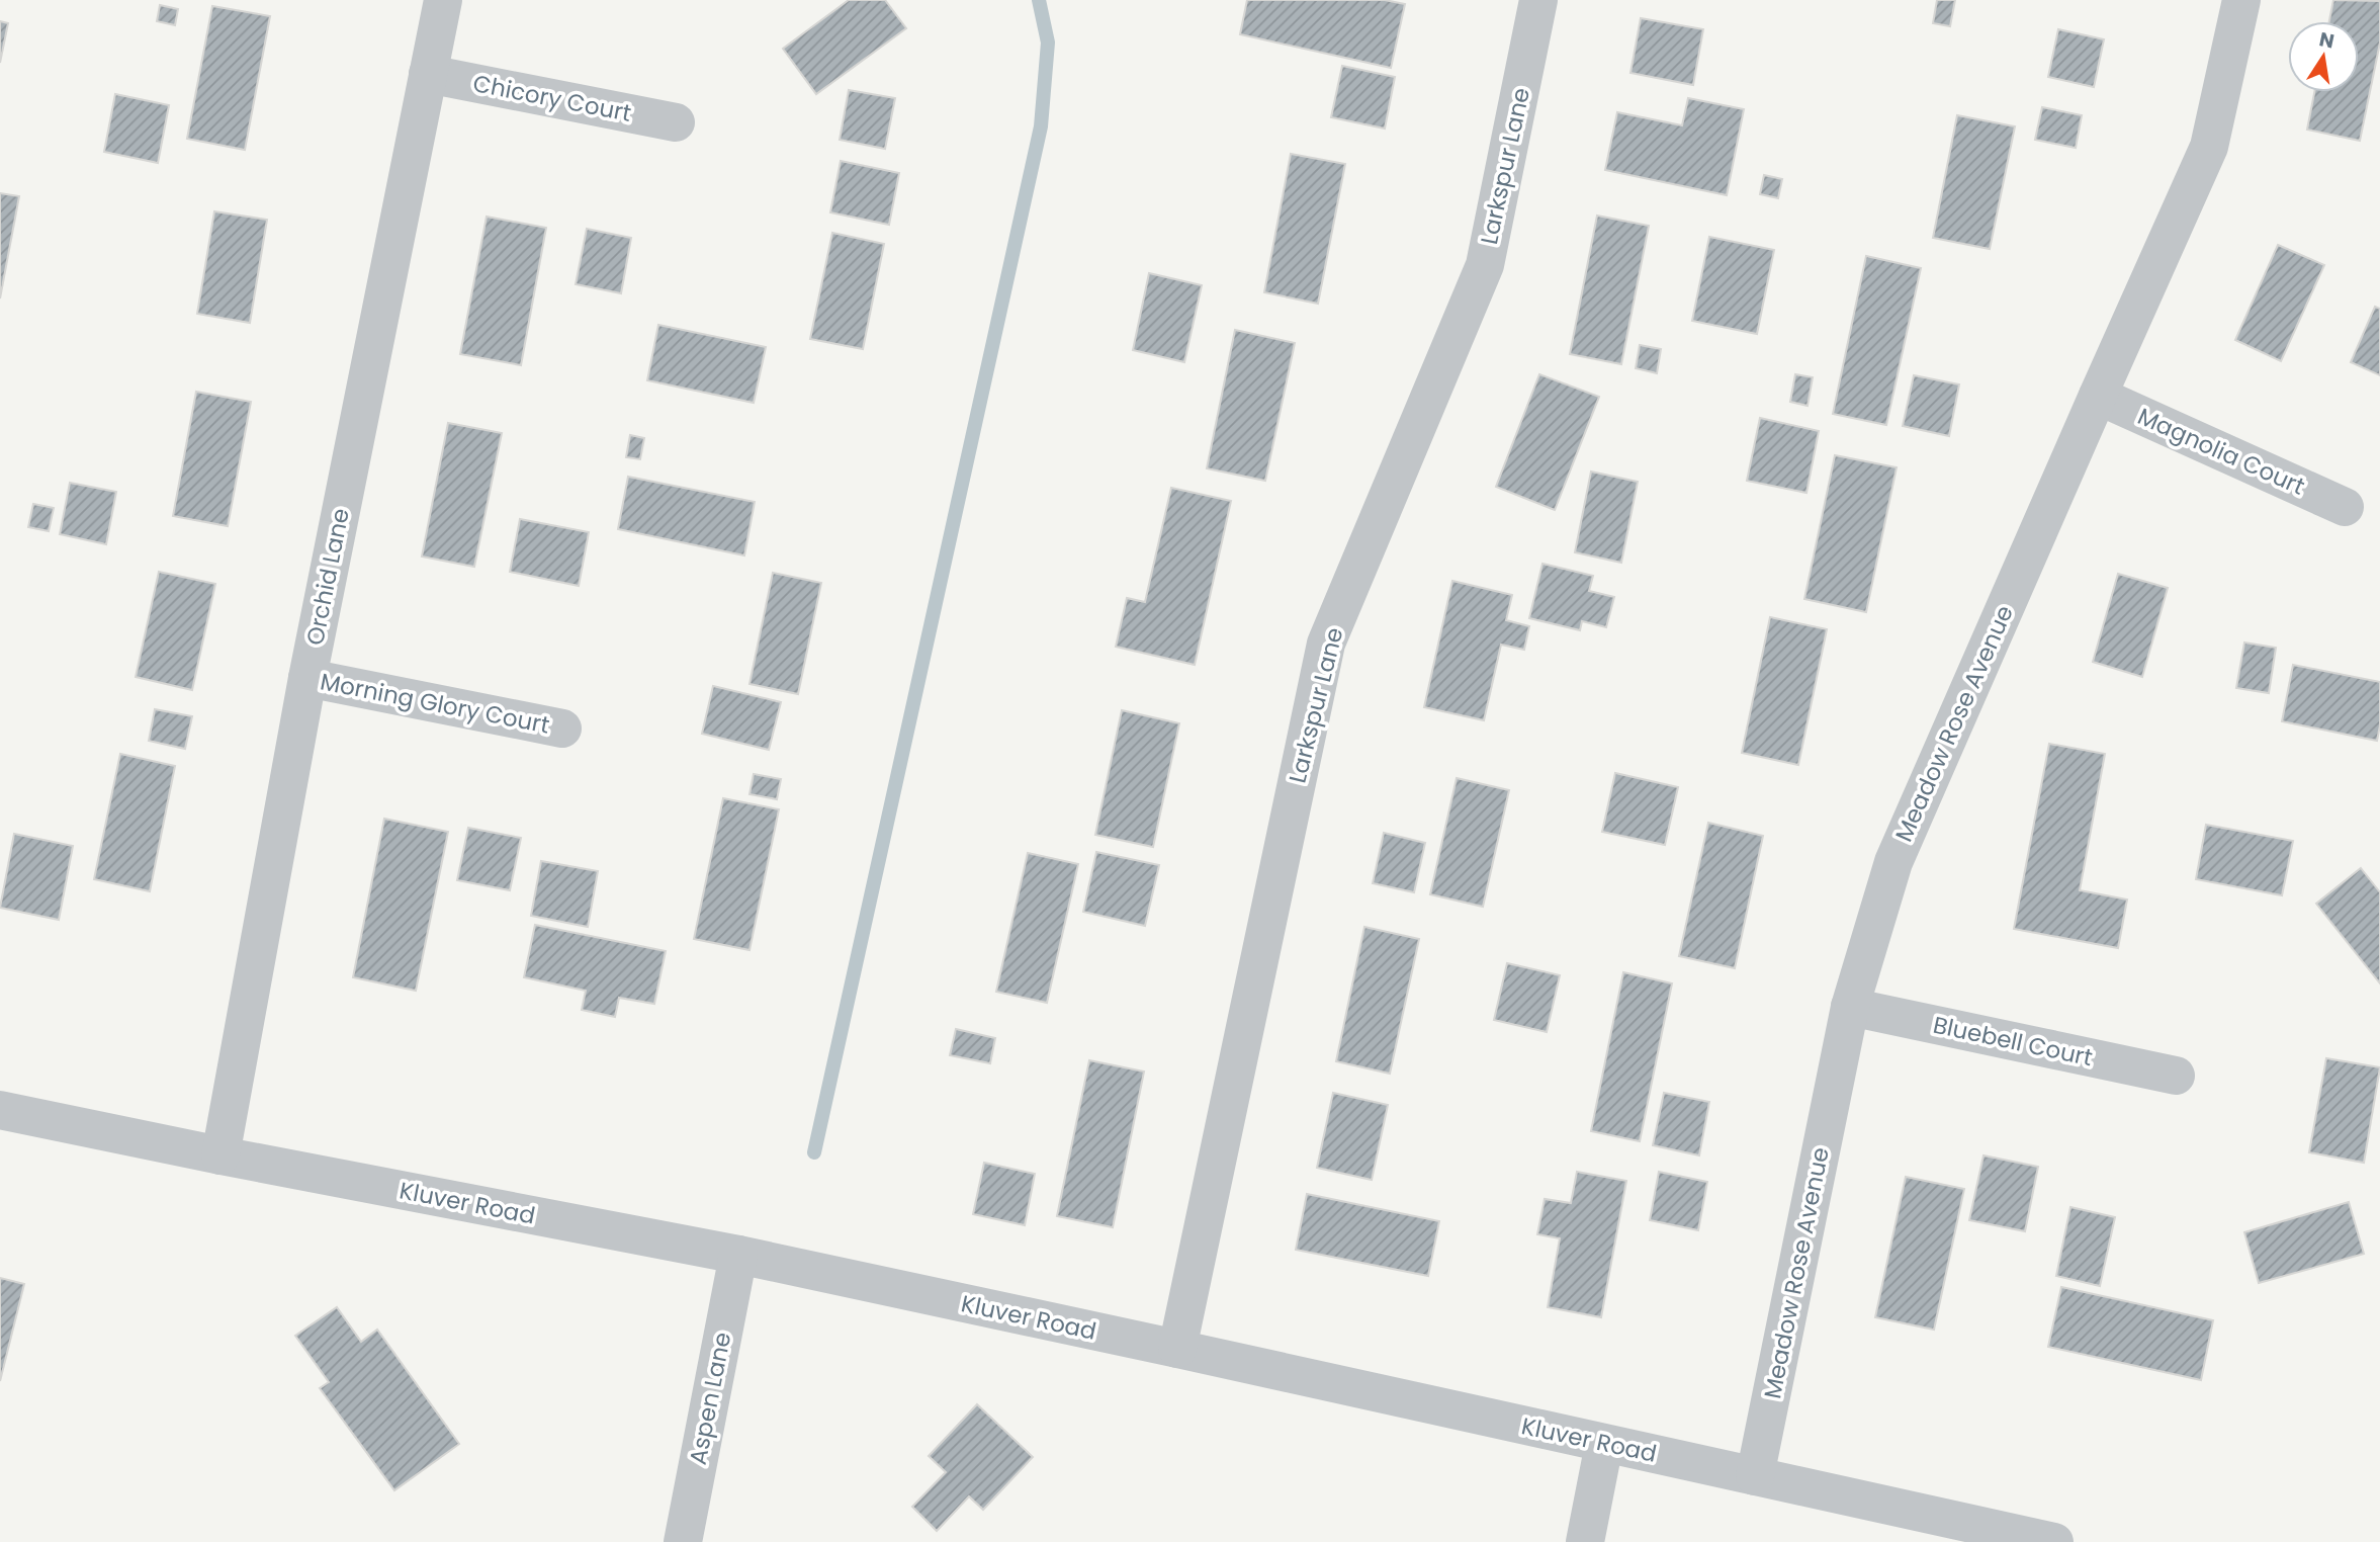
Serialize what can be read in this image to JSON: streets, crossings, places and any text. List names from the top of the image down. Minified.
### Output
{"streets":{"street":["Chicory Court","Larkspur Lane","Magnolia Court","Orchid Lane","Morning Glory Court","Meadow Rose Avenue","Bluebell Court","Kluver Road","Aspen Lane"]},"crossings":[["Chicory Court","Orchid Lane"],["Larkspur Lane","Kluver Road"],["Magnolia Court","Meadow Rose Avenue"],["Orchid Lane","Morning Glory Court"],["Orchid Lane","Kluver Road"],["Meadow Rose Avenue","Bluebell Court"],["Meadow Rose Avenue","Kluver Road"],["Kluver Road","Aspen Lane"]],"north":"top"}
